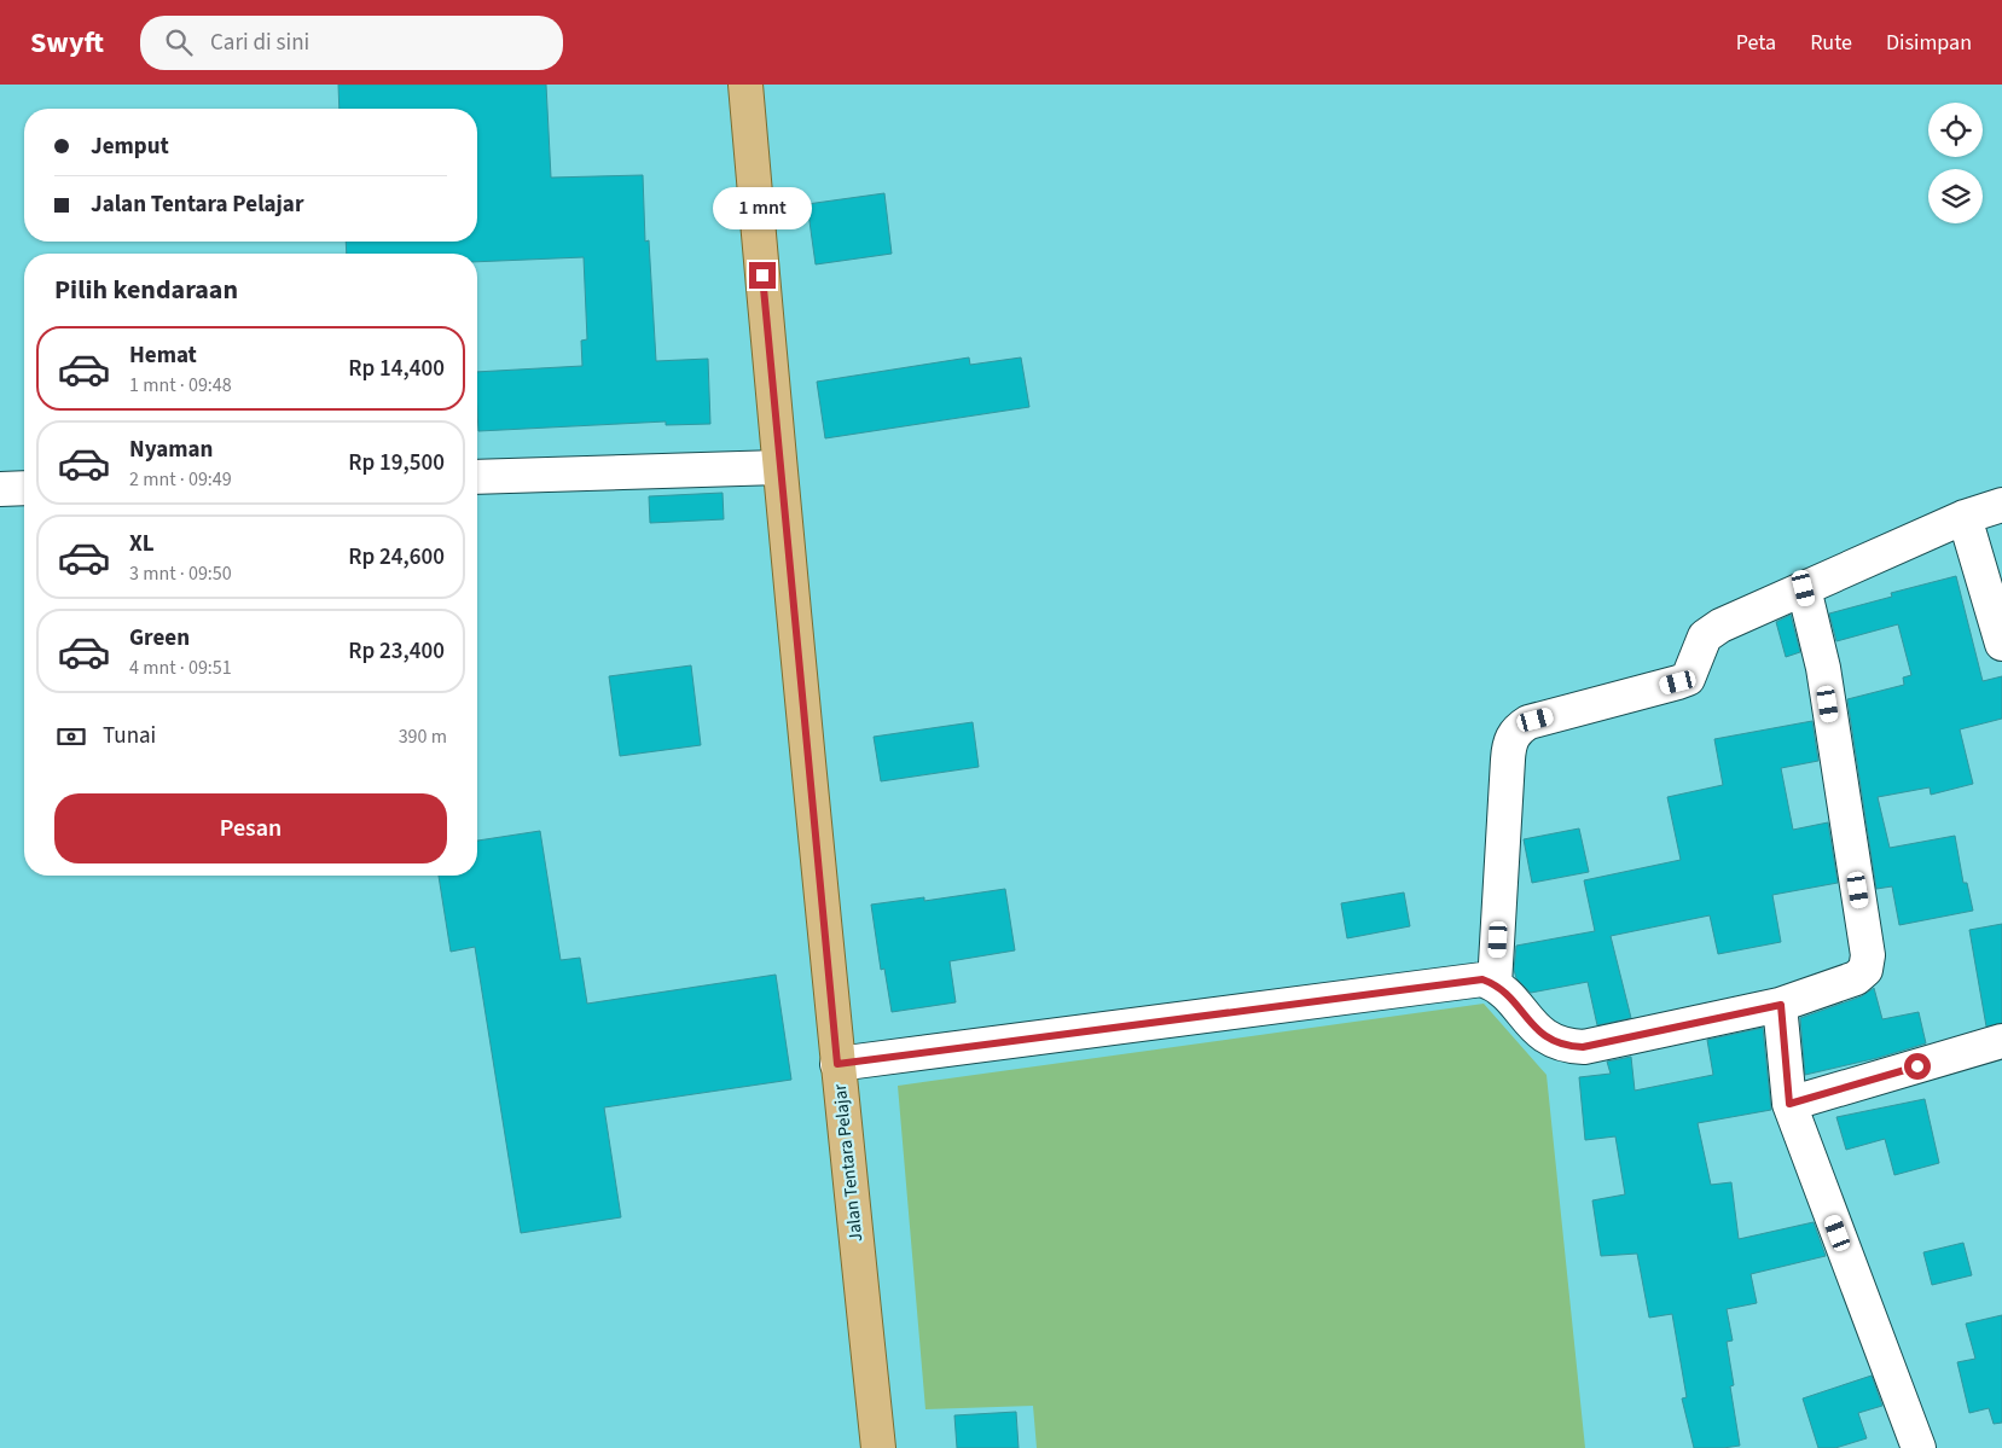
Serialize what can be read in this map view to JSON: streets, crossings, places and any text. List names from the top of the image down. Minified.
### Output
{"streets":{"main road":["Jalan Tentara Pelajar"]},"page":{"header":"Swyft","search":"Cari di sini","nav":["Peta","Rute","Disimpan"],"banner":["Jemput","Jalan Tentara Pelajar"],"bubble":"1 mnt","heading":"Pilih kendaraan","list":[{"name":"Hemat","note":"1 mnt · 09:48","value":"Rp 14,400"},{"name":"Nyaman","note":"2 mnt · 09:49","value":"Rp 19,500"},{"name":"XL","note":"3 mnt · 09:50","value":"Rp 24,600"},{"name":"Green","note":"4 mnt · 09:51","value":"Rp 23,400"}],"pay":["Tunai","390 m"],"buttons":"Pesan"}}
